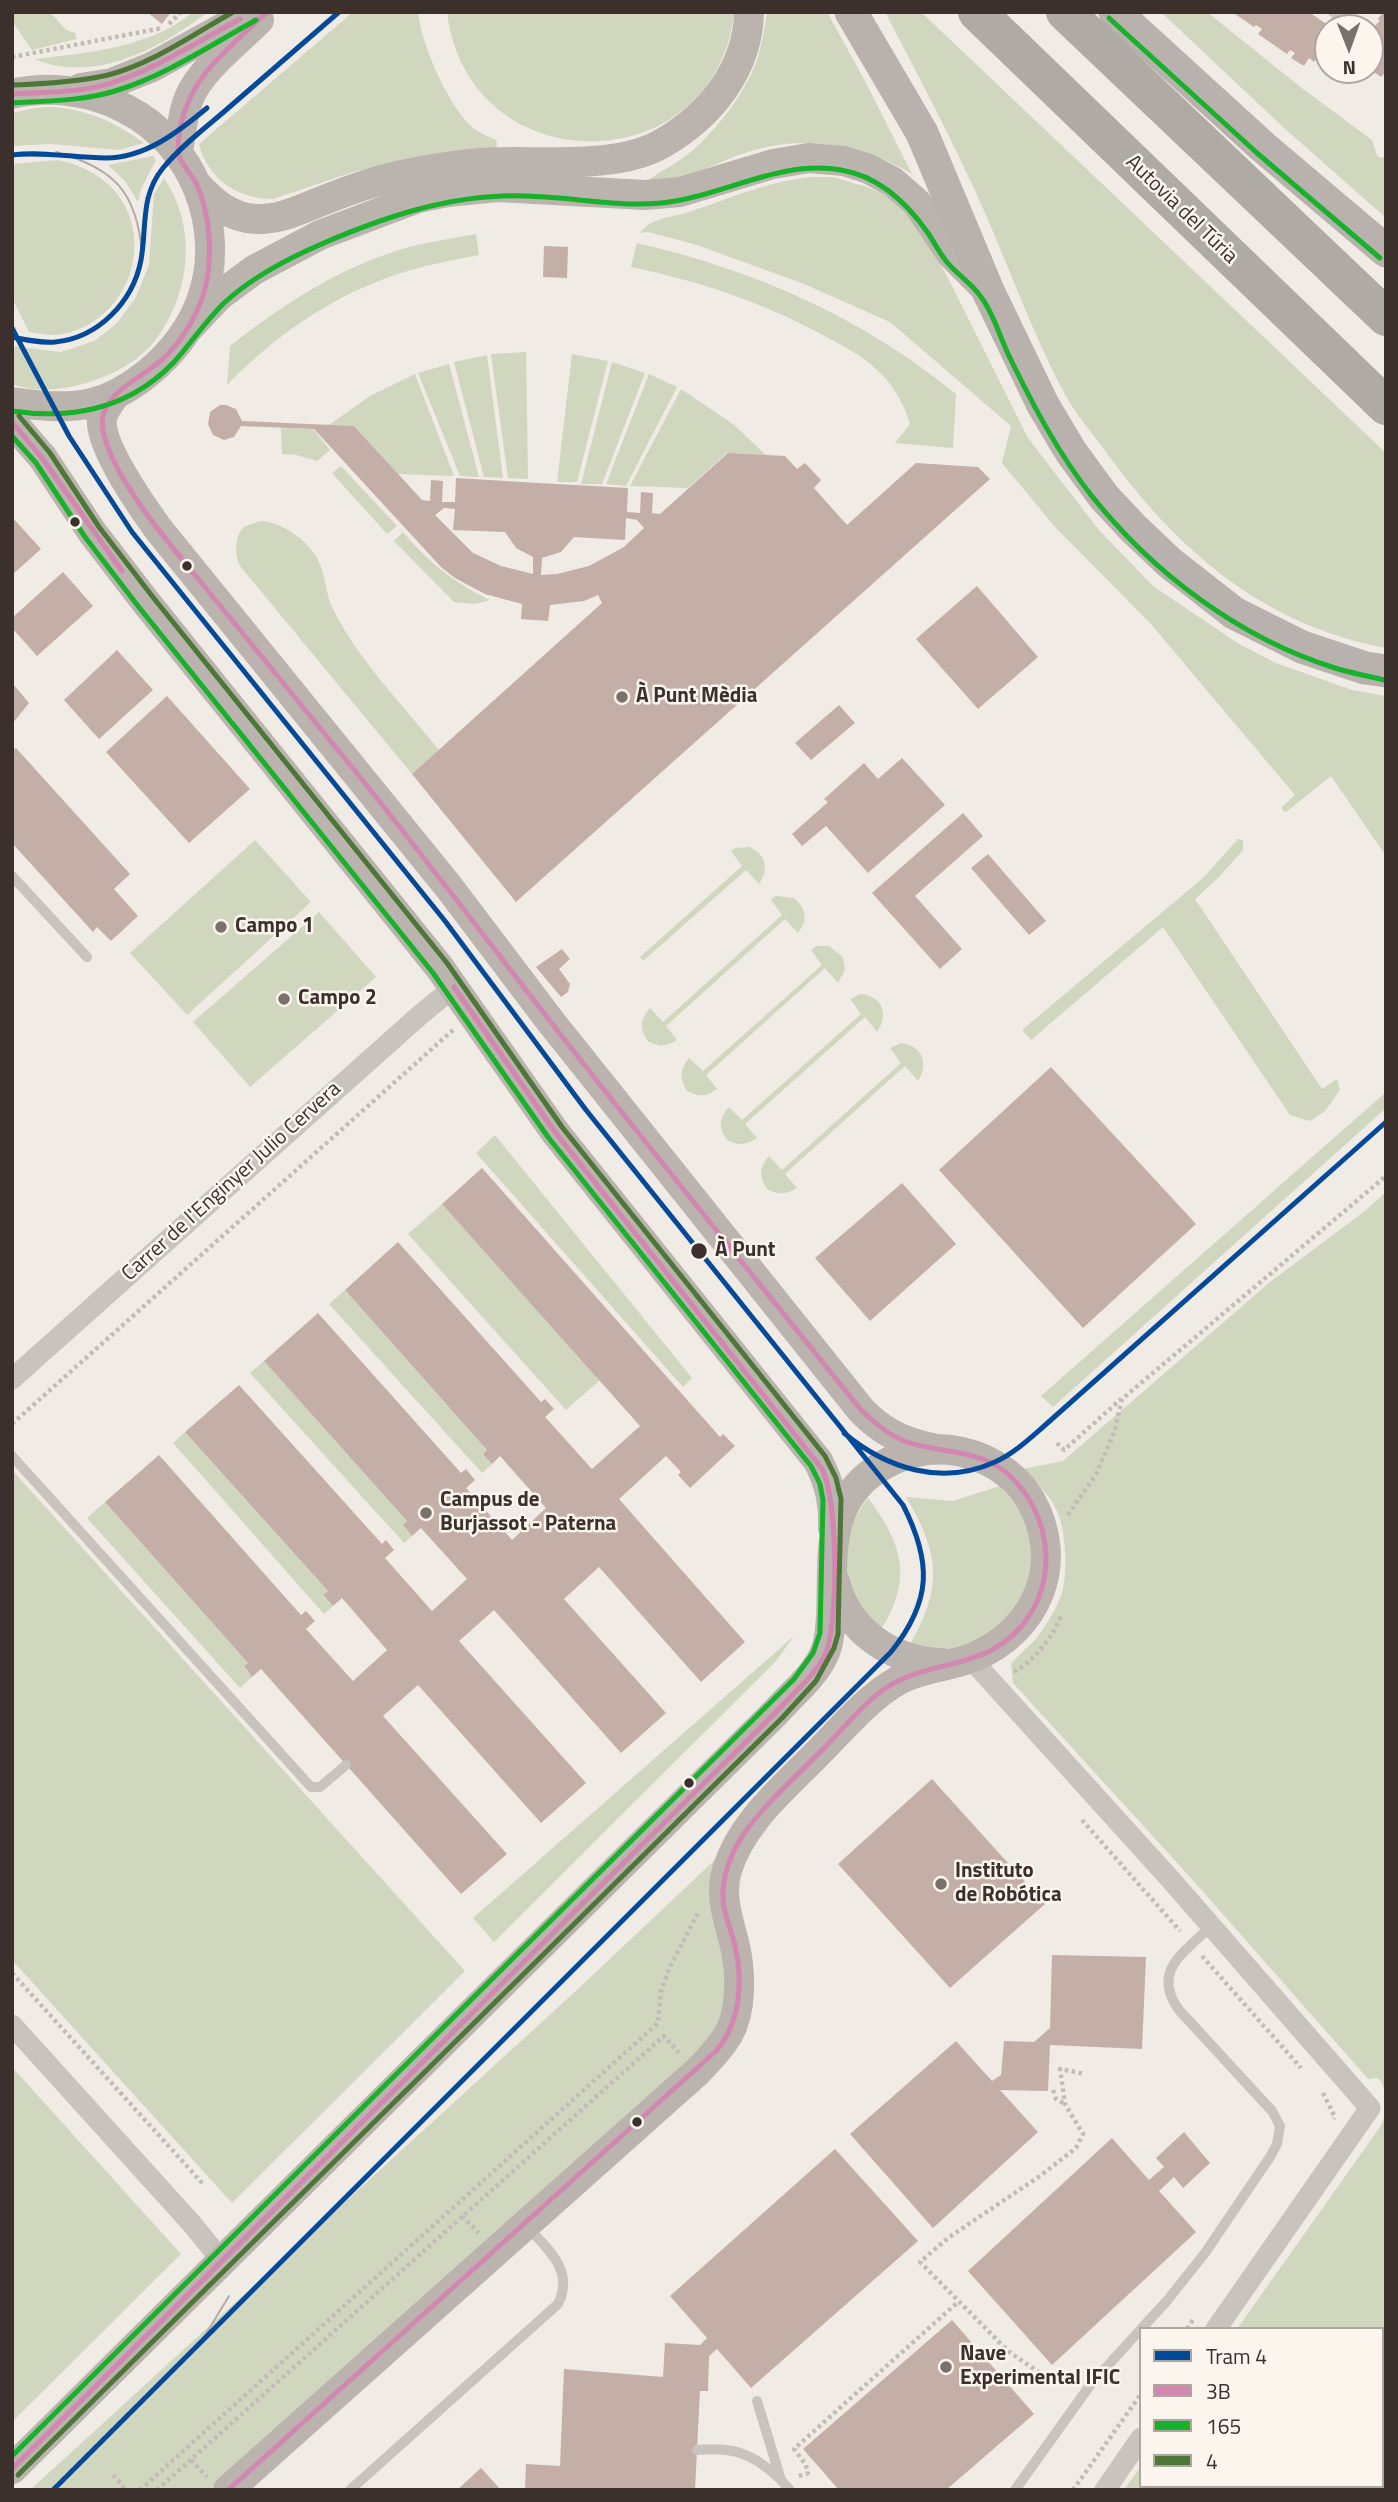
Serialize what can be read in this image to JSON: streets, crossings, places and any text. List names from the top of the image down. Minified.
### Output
{"streets":{"highway":["Autovia del Túria"],"street":["Carrer de l'Enginyer Julio Cervera"]},"places":["À Punt Mèdia","Campo 1","Campo 2","À Punt","Campus de Burjassot - Paterna","Instituto de Robótica","Nave Experimental IFIC"],"lines":["tram line 4","transit line 3B","transit line 4","transit line 165"],"legend":["Tram 4","3B","165","4"],"north":"bottom"}
